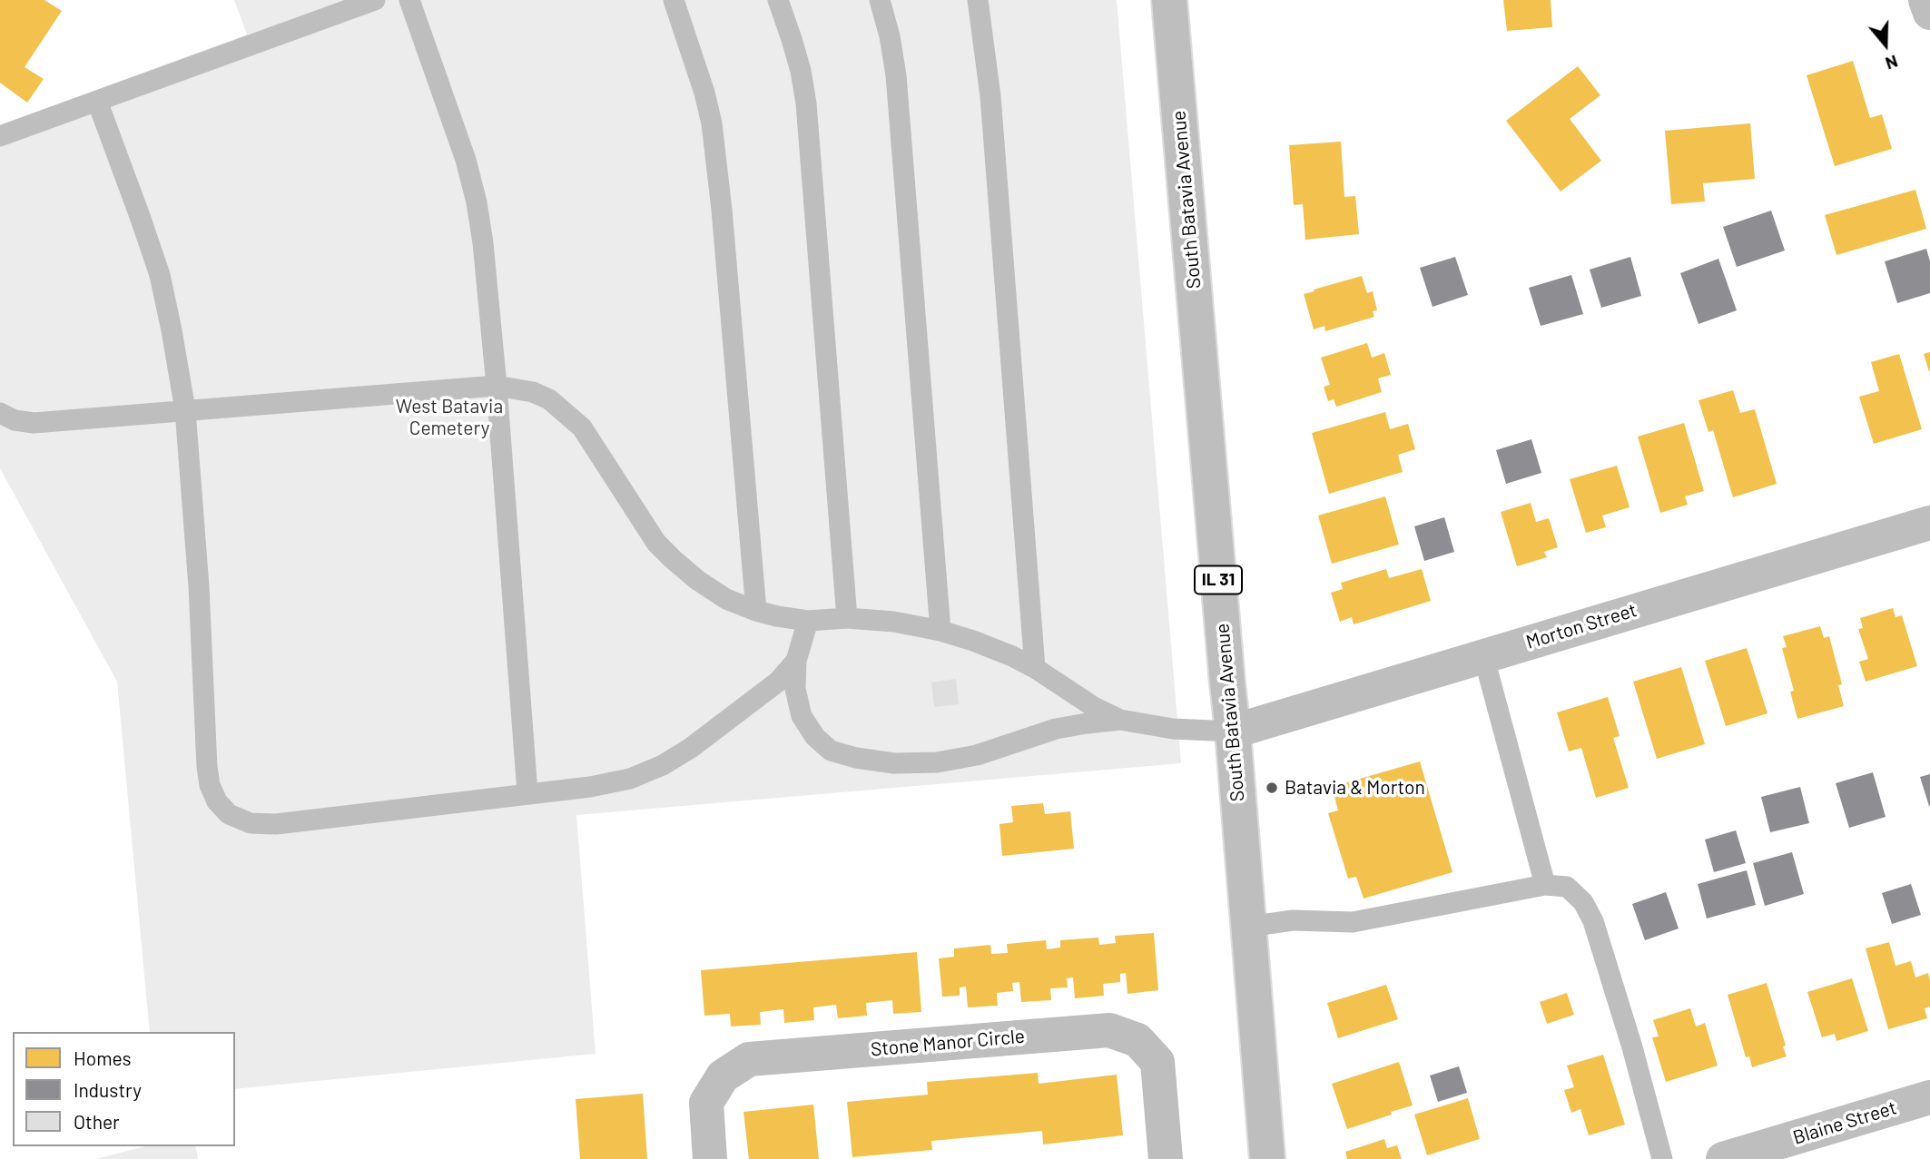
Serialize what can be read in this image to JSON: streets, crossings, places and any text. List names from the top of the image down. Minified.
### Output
{"streets":{"street":["South Batavia Avenue","IL 31","Morton Street","Stone Manor Circle","Blaine Street"]},"crossings":[["South Batavia Avenue","Morton Street"]],"parks":["West Batavia Cemetery"],"places":["Batavia & Morton"],"legend":["Homes","Industry","Other"],"north":"bottom"}
